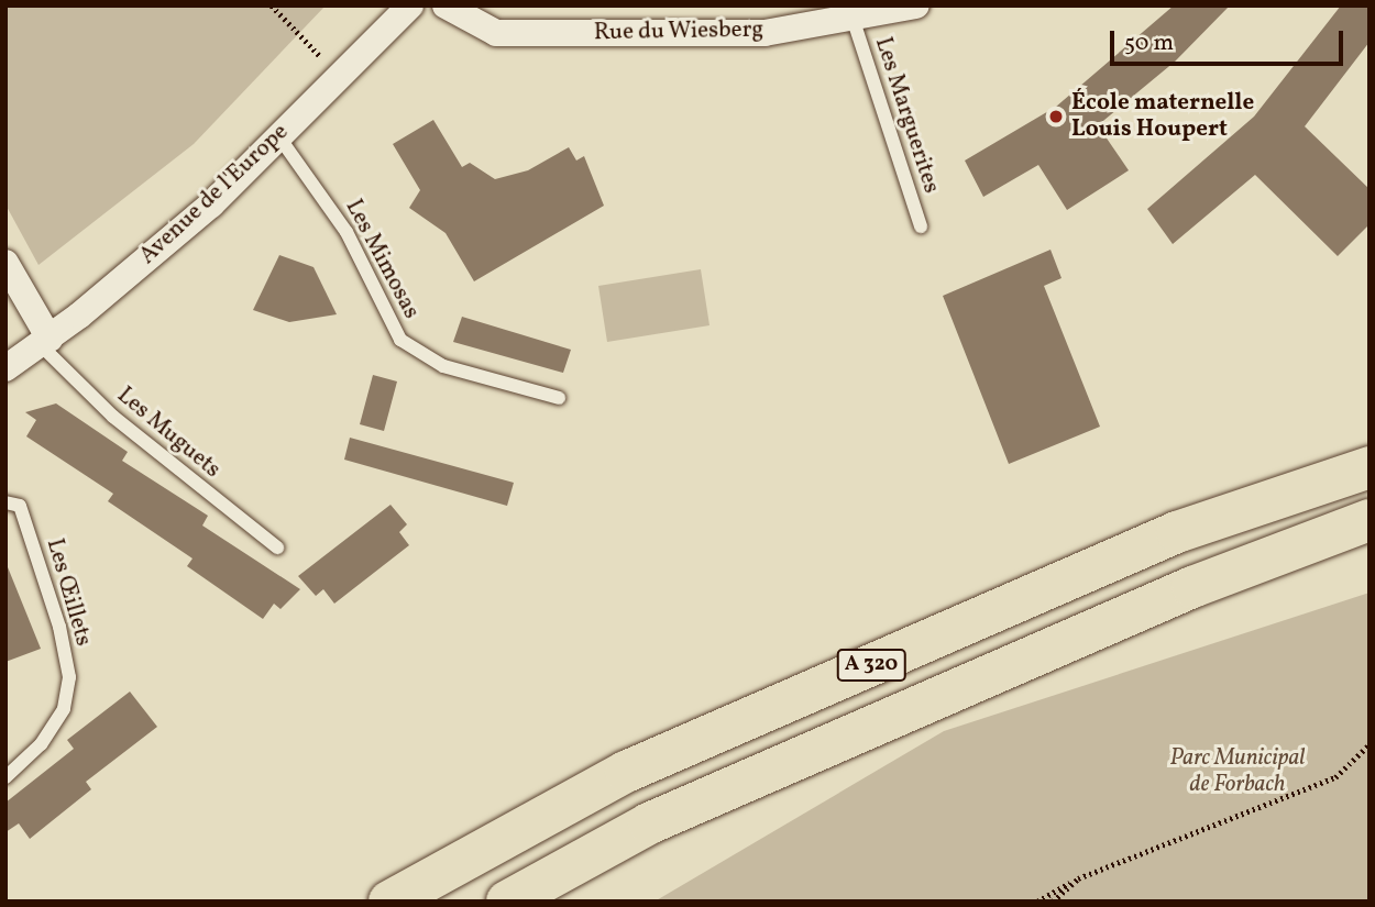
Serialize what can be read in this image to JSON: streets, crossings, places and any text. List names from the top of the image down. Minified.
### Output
{"streets":{"highway":["A 320"],"street":["Rue du Wiesberg","Avenue de l'Europe"],"lane":["Les Marguerites","Les Mimosas","Les Muguets","Les Œillets"]},"crossings":[["Rue du Wiesberg","Les Marguerites"],["Avenue de l'Europe","Les Mimosas"],["Avenue de l'Europe","Les Muguets"]],"parks":["Parc Municipal de Forbach"],"places":["École maternelle Louis Houpert"],"scale_bar":"50 m"}
